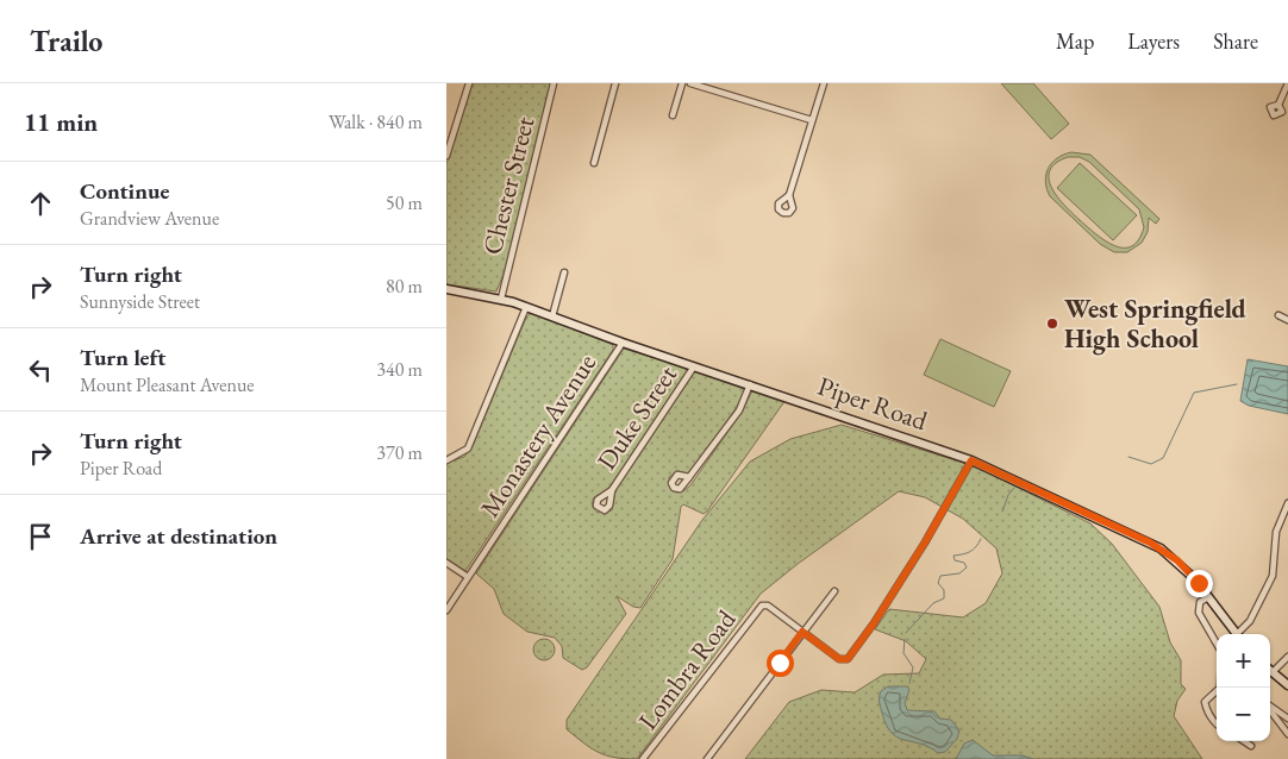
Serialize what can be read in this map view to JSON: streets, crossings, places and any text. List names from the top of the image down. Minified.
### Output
{"streets":{"main road":["Piper Road"],"street":["Chester Street","Duke Street","Monastery Avenue","Lombra Road"]},"crossings":[["Chester Street","Piper Road"],["Piper Road","Duke Street"],["Piper Road","Monastery Avenue"]],"places":["West Springfield High School"],"page":{"header":"Trailo","nav":["Map","Layers","Share"],"heading":["11 min","Walk · 840 m"],"list":[["Continue","Grandview Avenue","50 m"],["Turn right","Sunnyside Street","80 m"],["Turn left","Mount Pleasant Avenue","340 m"],["Turn right","Piper Road","370 m"],"Arrive at destination"],"map_buttons":["+","−"]}}
